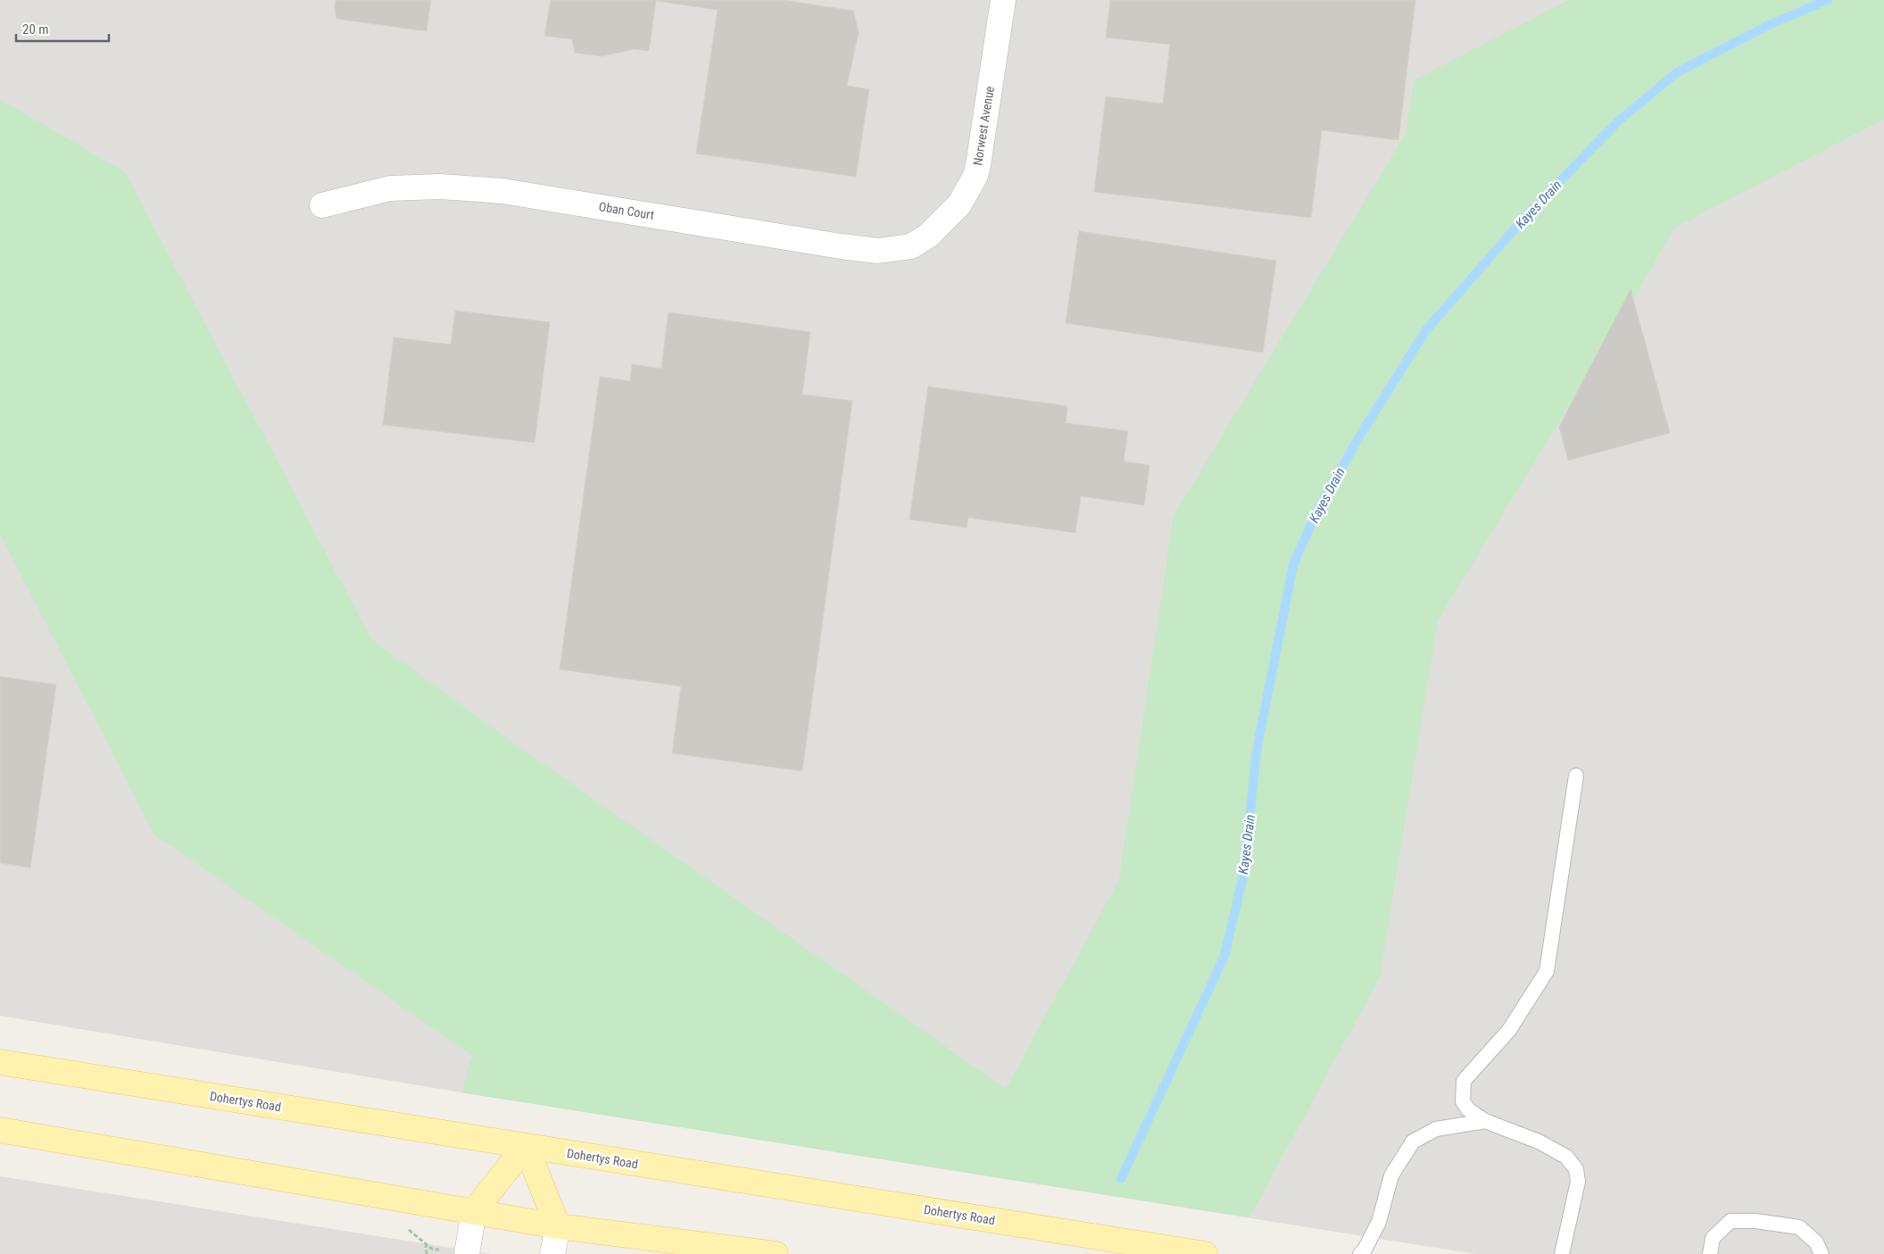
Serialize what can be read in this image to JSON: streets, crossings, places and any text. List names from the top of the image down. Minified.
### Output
{"streets":{"main road":["Dohertys Road"],"street":["Norwest Avenue","Oban Court"]},"crossings":[["Norwest Avenue","Oban Court"]],"water":["Kayes Drain"],"scale_bar":"20 m"}
